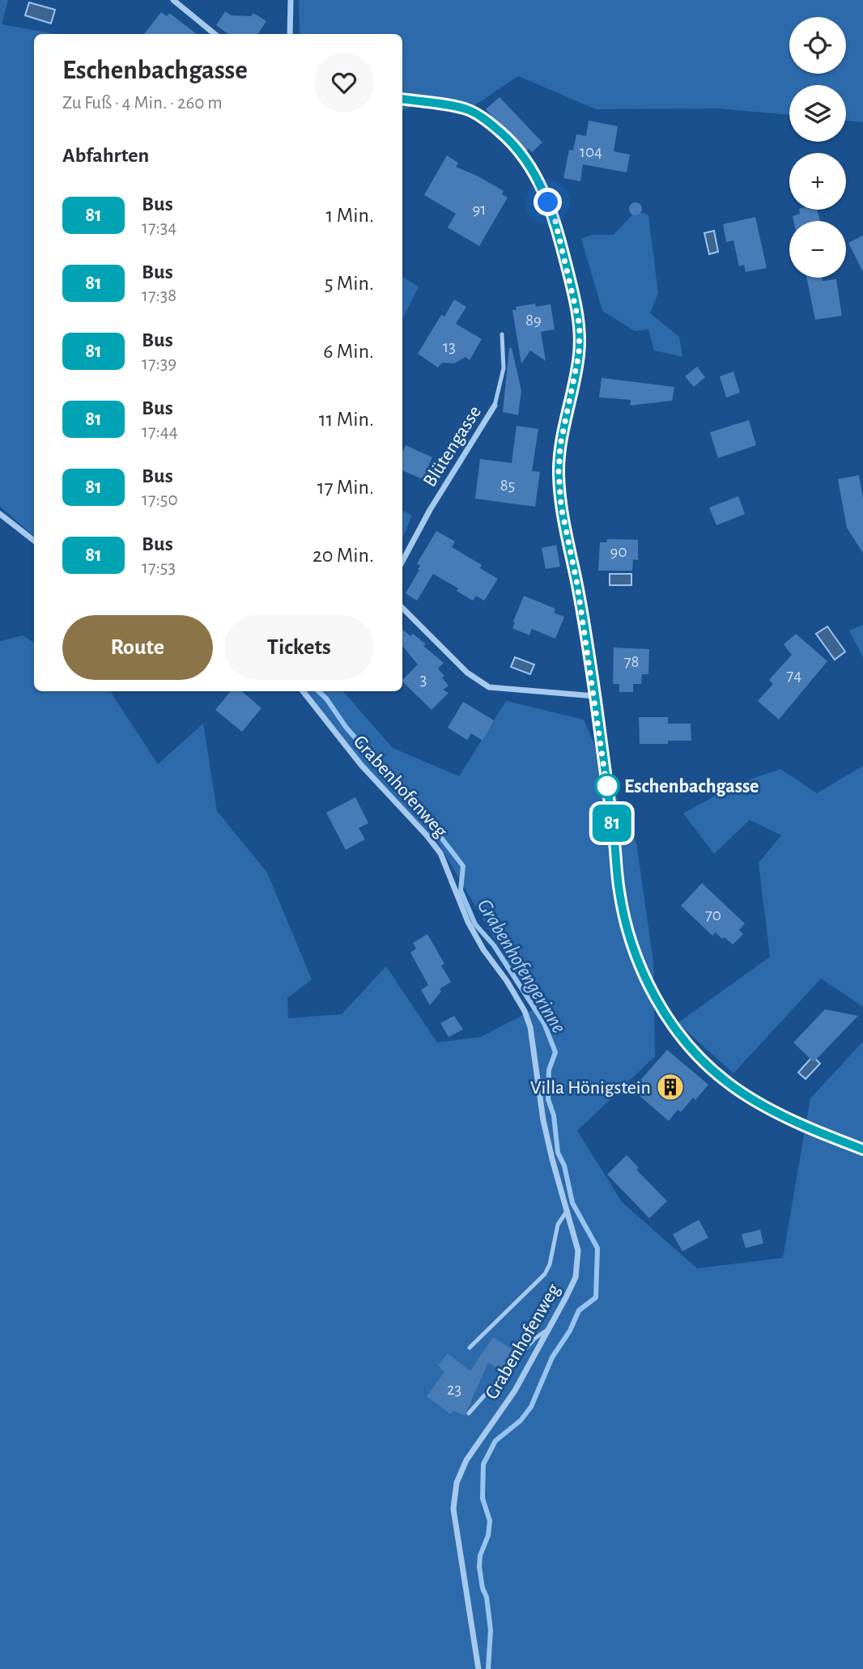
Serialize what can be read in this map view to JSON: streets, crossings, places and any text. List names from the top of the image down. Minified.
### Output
{"streets":{"street":["Blütengasse","Grabenhofenweg"]},"water":["Grabenhofengerinne"],"places":{"other":["Eschenbachgasse"],"building":["Villa Hönigstein"]},"lines":["bus line 81"],"house_numbers":["104","91","89","13","85","90","78","74","3","70","23"],"page":{"on_map":"81","map_buttons":["+","−"],"heading":[["Eschenbachgasse","Zu Fuß · 4 Min. · 260 m"],"Abfahrten"],"list":[{"mark":"81","name":"Bus","note":"17:34","value":"1 Min."},{"mark":"81","name":"Bus","note":"17:38","value":"5 Min."},{"mark":"81","name":"Bus","note":"17:39","value":"6 Min."},{"mark":"81","name":"Bus","note":"17:44","value":"11 Min."},{"mark":"81","name":"Bus","note":"17:50","value":"17 Min."},{"mark":"81","name":"Bus","note":"17:53","value":"20 Min."}],"buttons":["Route","Tickets"]}}
